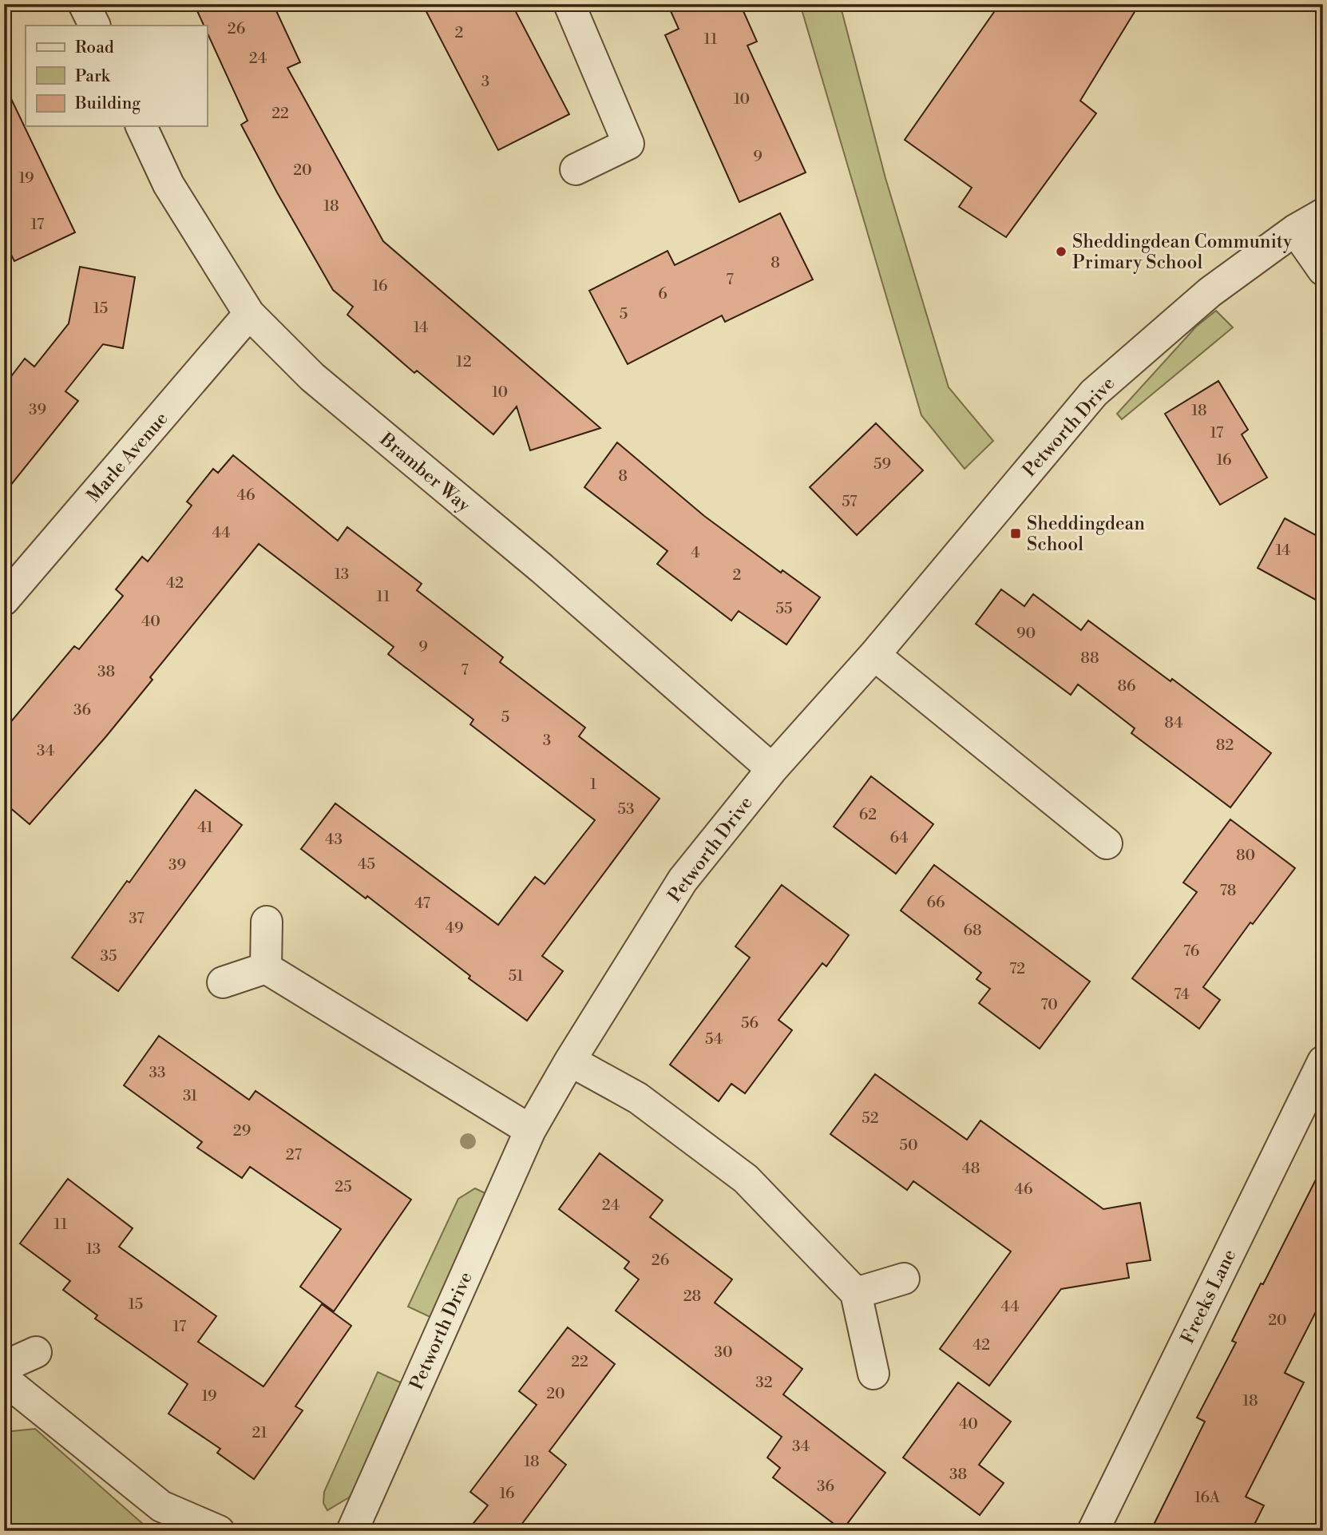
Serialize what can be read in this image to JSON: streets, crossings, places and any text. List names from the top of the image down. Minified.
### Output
{"streets":{"street":["Petworth Drive","Marle Avenue","Bramber Way","Freeks Lane"]},"crossings":[["Petworth Drive","Bramber Way"],["Marle Avenue","Bramber Way"]],"places":{"other":["Sheddingdean Community Primary School"],"transit":["Sheddingdean School"]},"house_numbers":["26","2","11","24","3","10","22","9","20","19","18","17","8","7","16","6","15","5","14","12","10","39","18","17","16","59","8","46","57","44","14","4","13","2","42","11","55","40","90","9","88","7","38","86","36","5","84","3","82","34","1","53","62","41","64","43","80","45","39","78","66","47","37","49","68","76","35","72","51","74","70","56","54","33","31","52","29","50","27","48","25","46","24","11","13","26","28","15","44","20","17","42","30","22","32","20","19","18","40","21","34","18","38","36","16","16A"],"legend":["Road","Park","Building"]}
